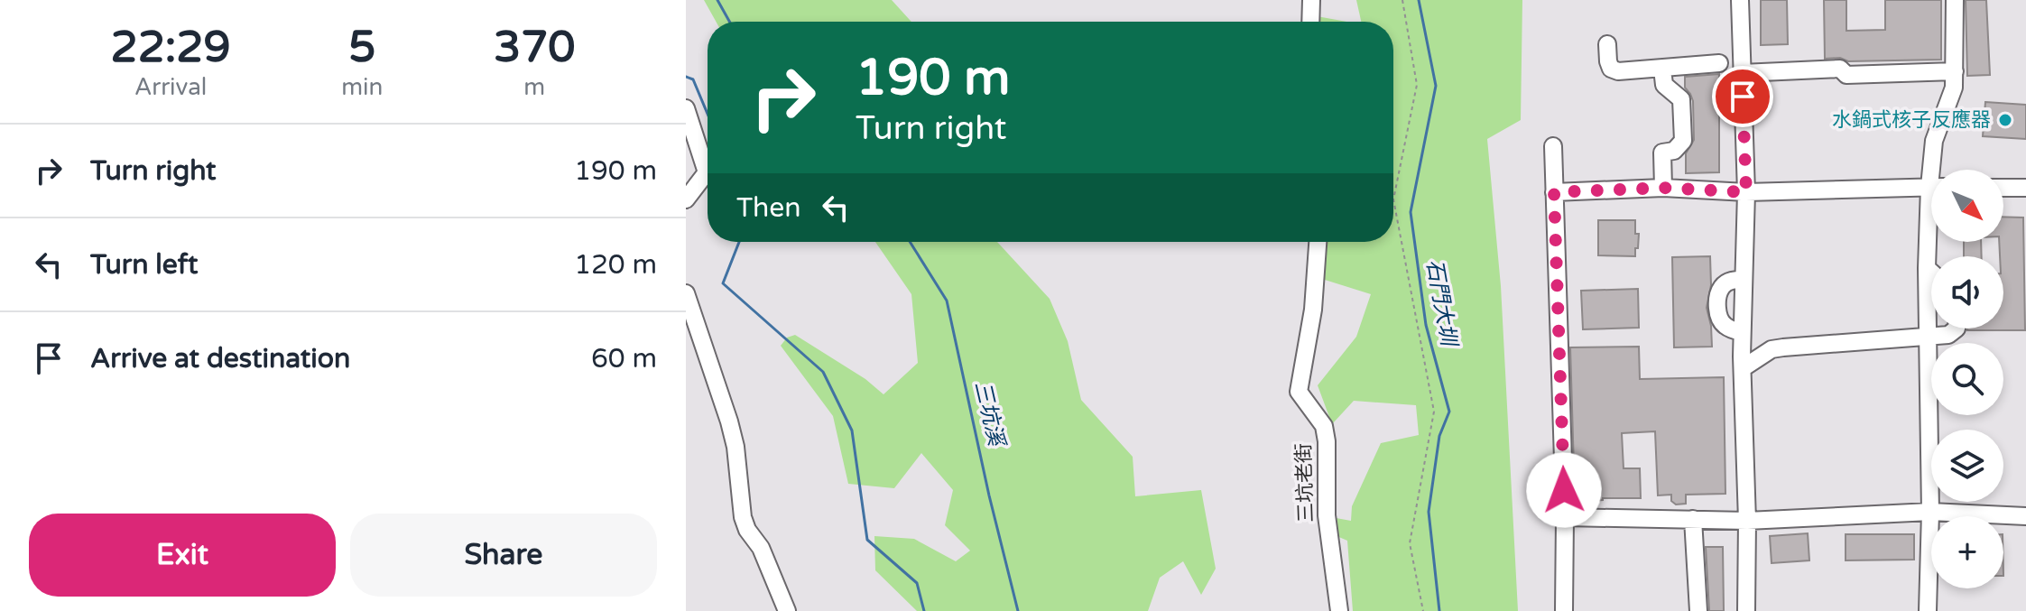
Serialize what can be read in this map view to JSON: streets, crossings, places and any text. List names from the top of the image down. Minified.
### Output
{"streets":{"lane":["三坑老街"]},"water":["石門大圳","三坑溪"],"places":["水鍋式核子反應器"],"north":"bottom right","page":{"eta":["22:29","Arrival","5","min","370","m"],"turn":["190 m","Turn right"],"list":[{"name":"Turn right","value":"190 m"},{"name":"Turn left","value":"120 m"},{"name":"Arrive at destination","value":"60 m"}],"map_buttons":"+","then":"Then","buttons":["Exit","Share"]}}
